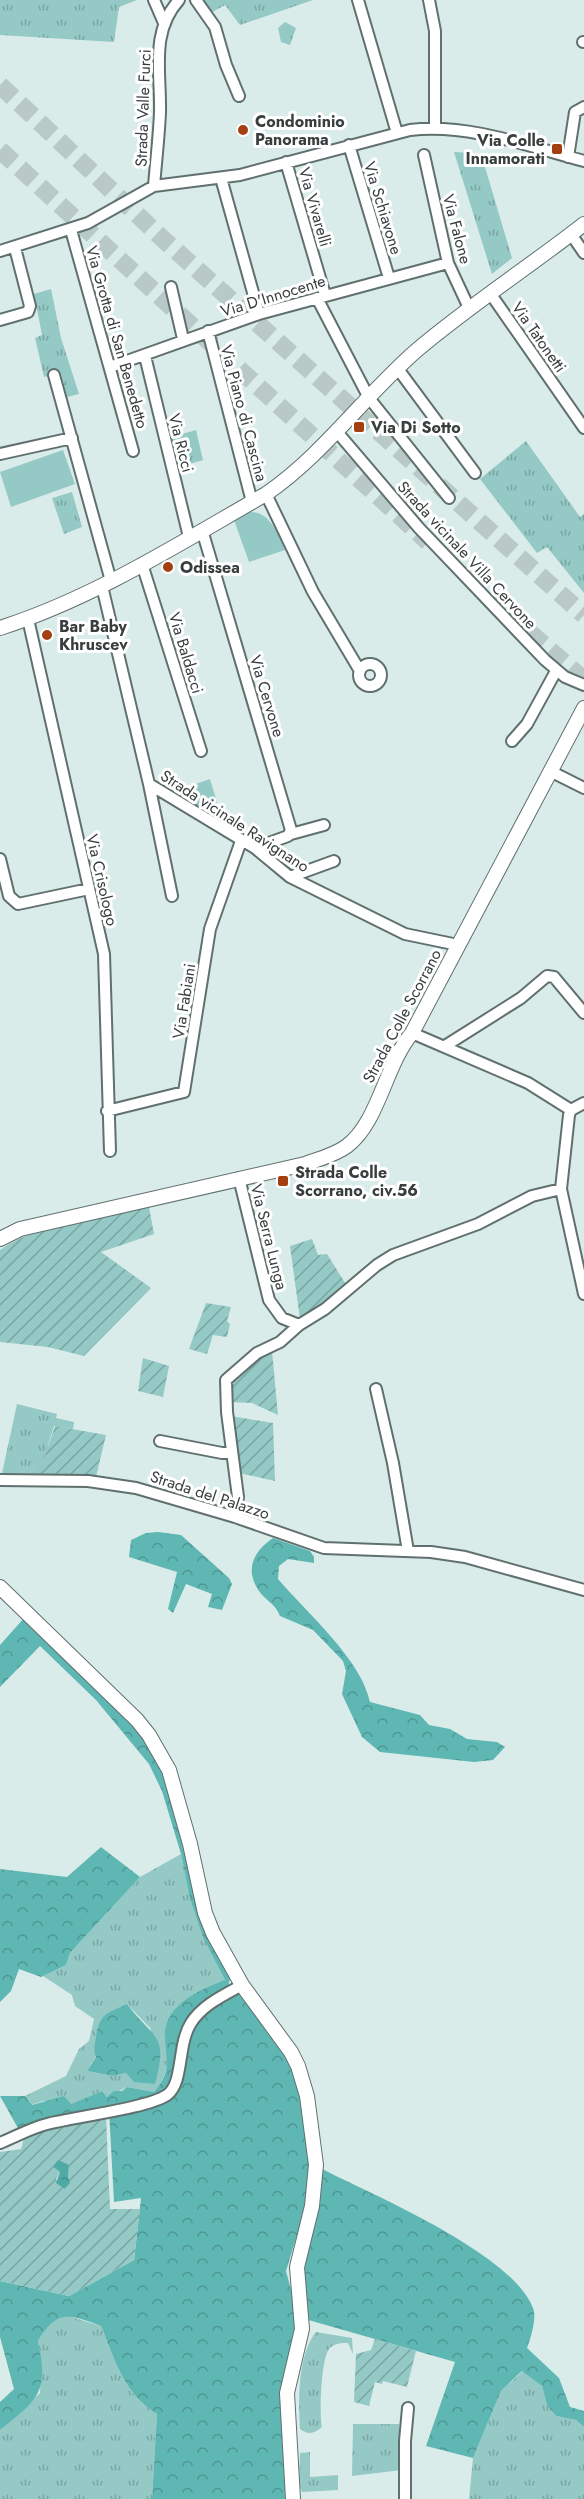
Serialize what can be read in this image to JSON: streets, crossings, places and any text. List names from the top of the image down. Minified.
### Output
{"streets":{"street":["Strada Valle Furci","Via Vivarelli","Via Schiavone","Via Falone","Via D'Innocente","Via Grotta di San Benedetto","Via Tatonetti","Via Piano di Cascina","Via Ricci","Strada vicinale Villa Cervone","Via Baldacci","Via Cervone","Strada vicinale Ravignano","Via Crisologo","Via Fabiani","Strada Colle Scorrano","Via Serra Lunga","Strada del Palazzo"]},"crossings":[["Via Vivarelli","Via D'Innocente"],["Via Schiavone","Via D'Innocente"],["Via Falone","Via D'Innocente"],["Via D'Innocente","Via Grotta di San Benedetto"],["Via D'Innocente","Via Piano di Cascina"],["Via D'Innocente","Via Ricci"],["Strada vicinale Ravignano","Via Fabiani"],["Strada vicinale Ravignano","Strada Colle Scorrano"],["Via Crisologo","Via Fabiani"],["Strada Colle Scorrano","Via Serra Lunga"]],"places":{"other":["Condominio Panorama","Odissea","Bar Baby Khruscev"],"transit":["Via Colle Innamorati","Via Di Sotto","Strada Colle Scorrano, civ.56"]}}
